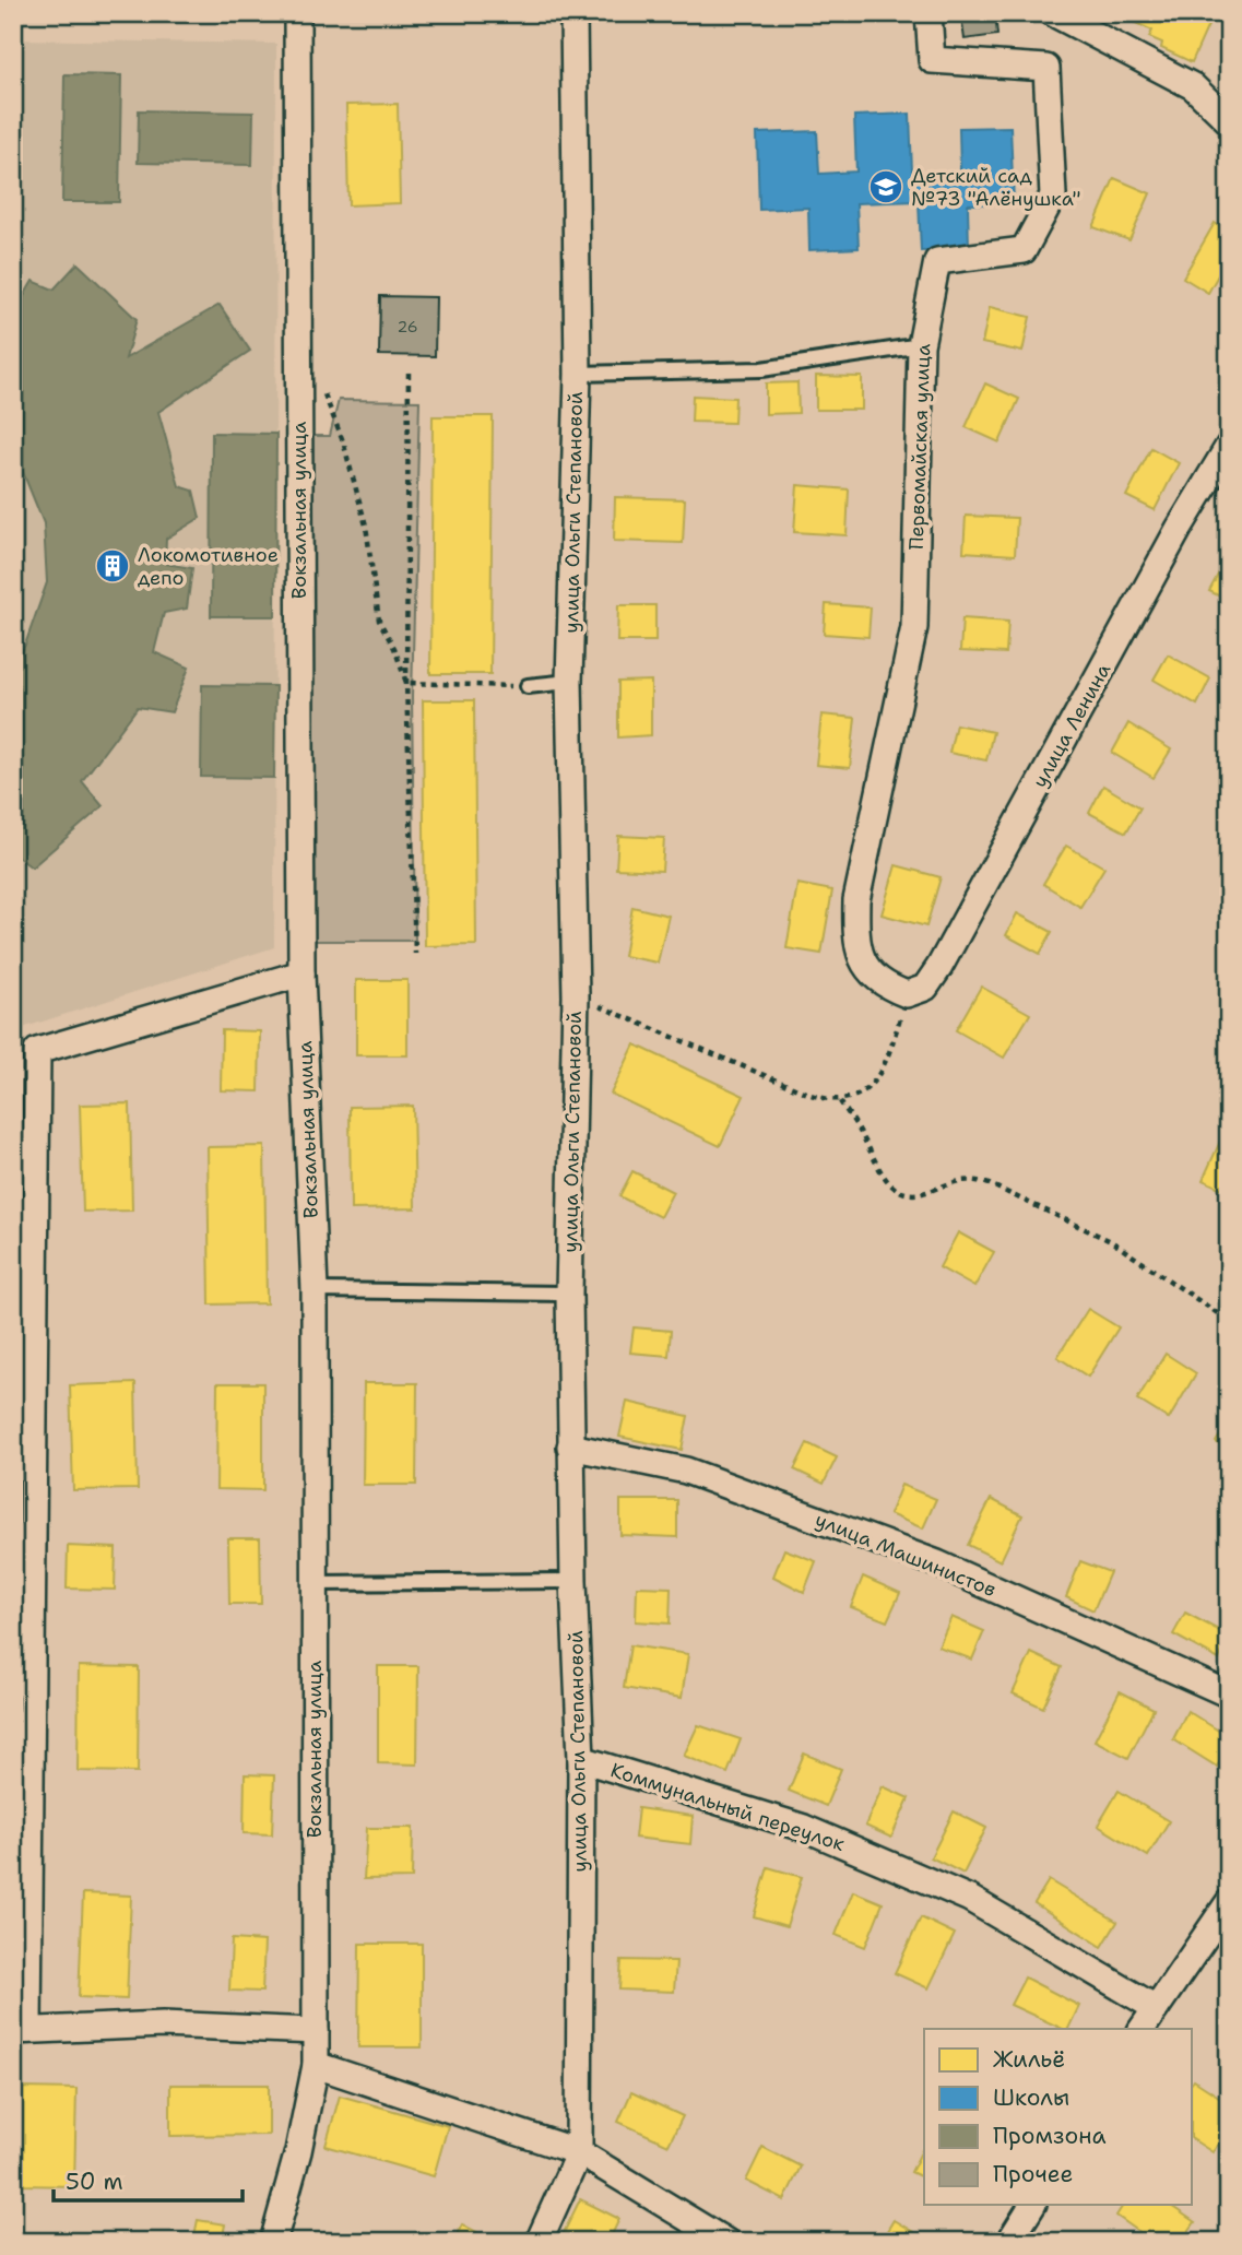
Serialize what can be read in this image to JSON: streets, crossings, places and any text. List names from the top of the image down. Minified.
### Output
{"streets":{"street":["Первомайская улица","Вокзальная улица","улица Ольги Степановой","улица Ленина","улица Машинистов","Коммунальный переулок"]},"crossings":[["Первомайская улица","улица Ленина"],["улица Ольги Степановой","улица Машинистов"],["улица Ольги Степановой","Коммунальный переулок"]],"places":{"school or university":["Детский сад №73 \"Алёнушка\""],"building":["Локомотивное депо"]},"house_numbers":["26"],"legend":["Жильё","Школы","Промзона","Прочее"],"scale_bar":"50 m"}
